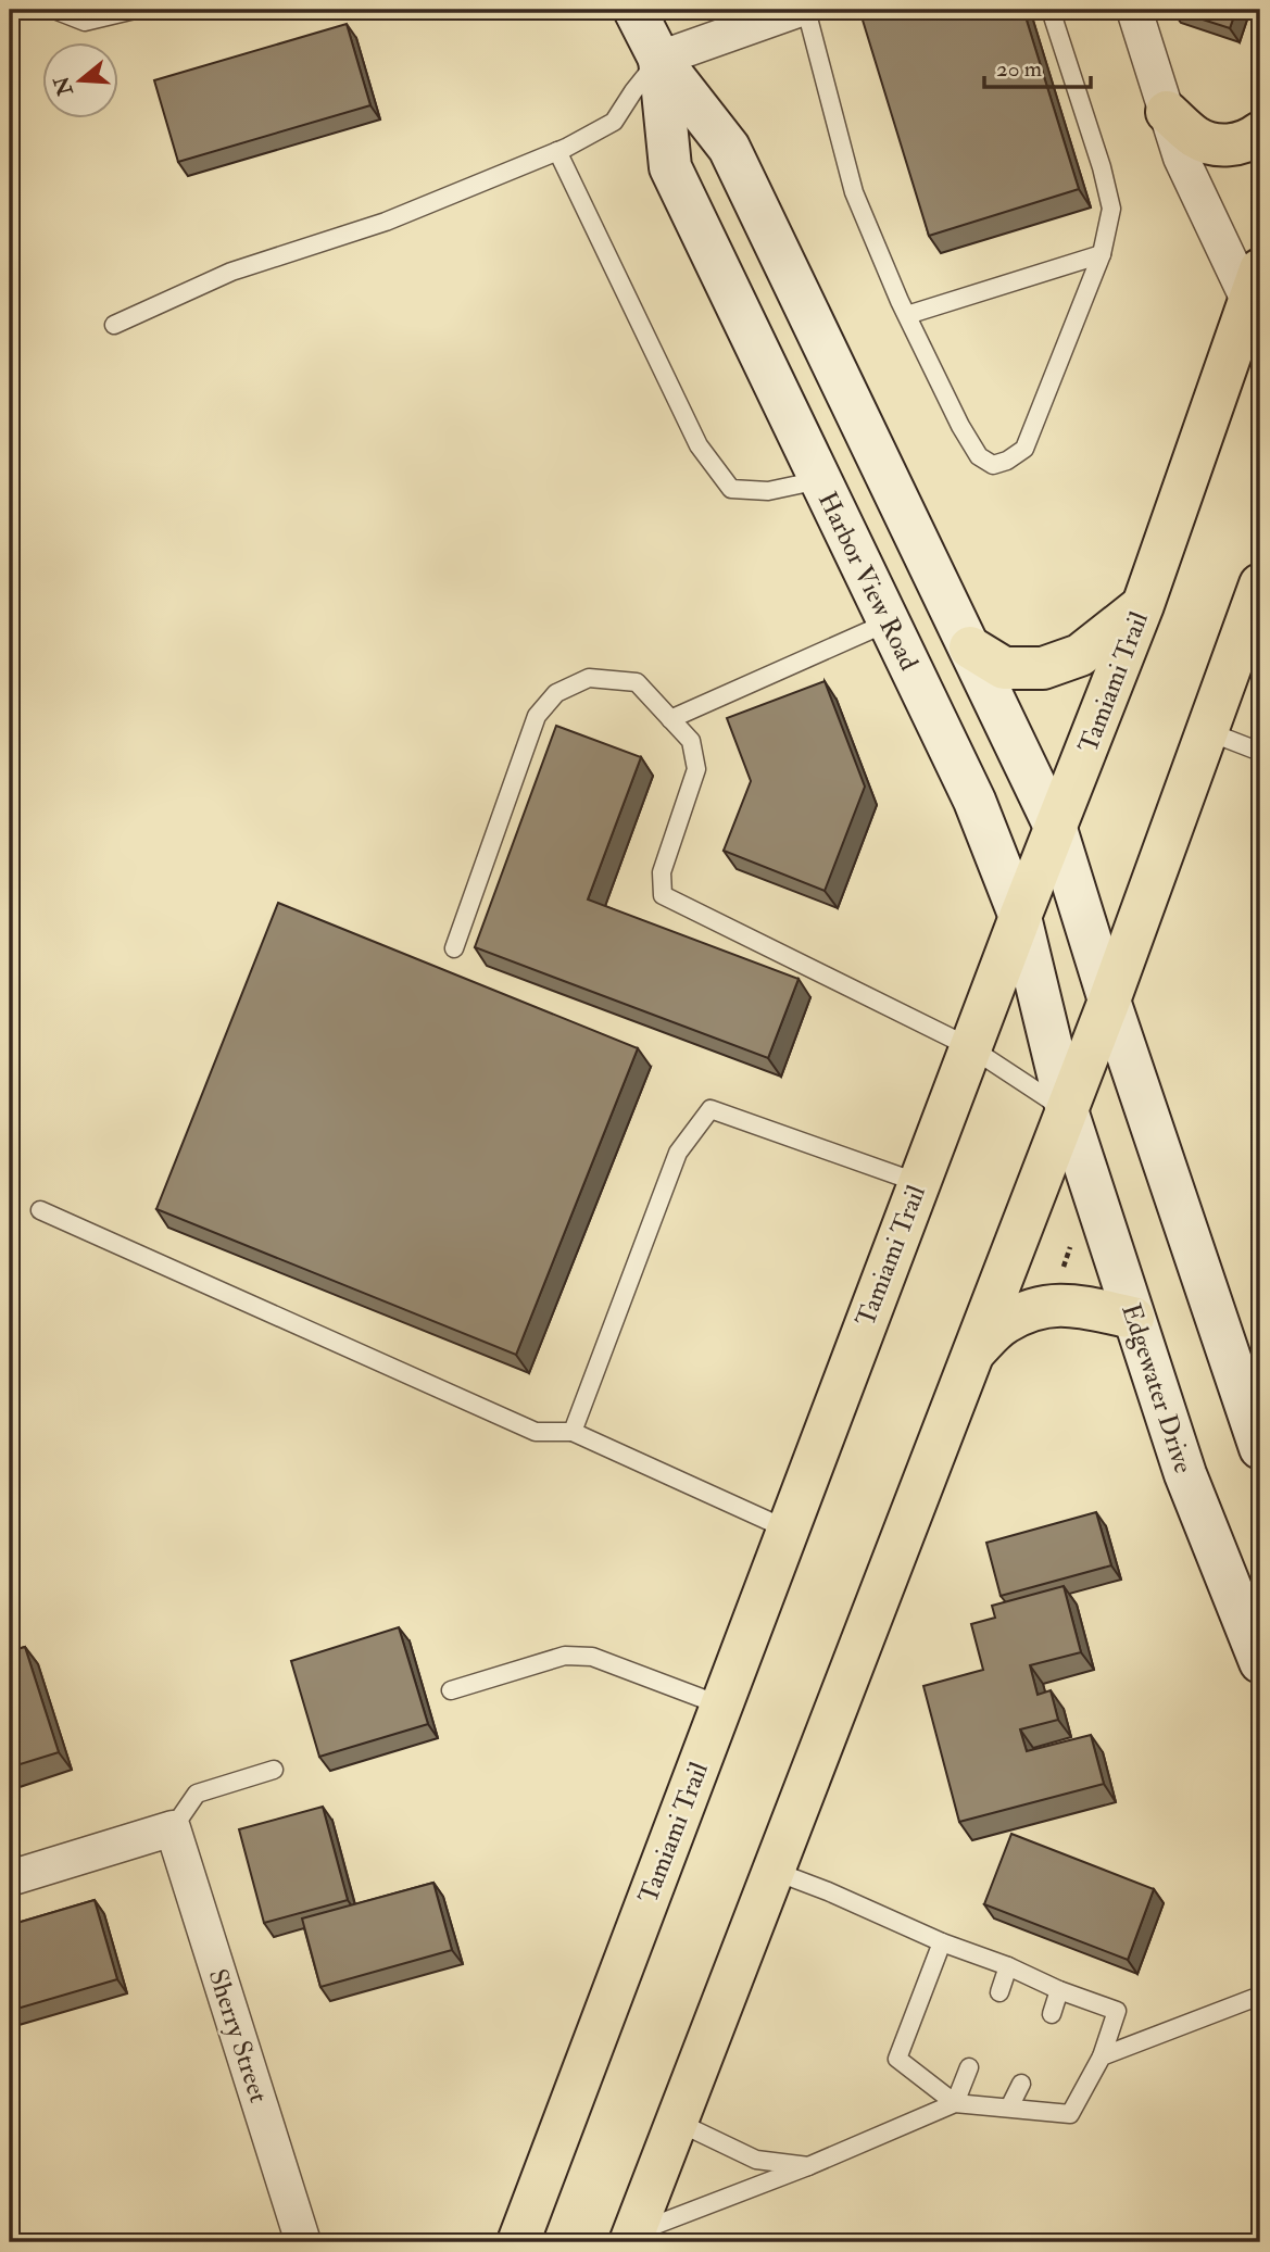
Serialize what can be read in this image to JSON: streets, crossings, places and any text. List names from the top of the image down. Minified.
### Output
{"streets":{"main road":["Harbor View Road","Tamiami Trail","Edgewater Drive"],"street":["Sherry Street"]},"crossings":[["Harbor View Road","Tamiami Trail"],["Harbor View Road","Edgewater Drive"]],"scale_bar":"20 m","north":"left"}
